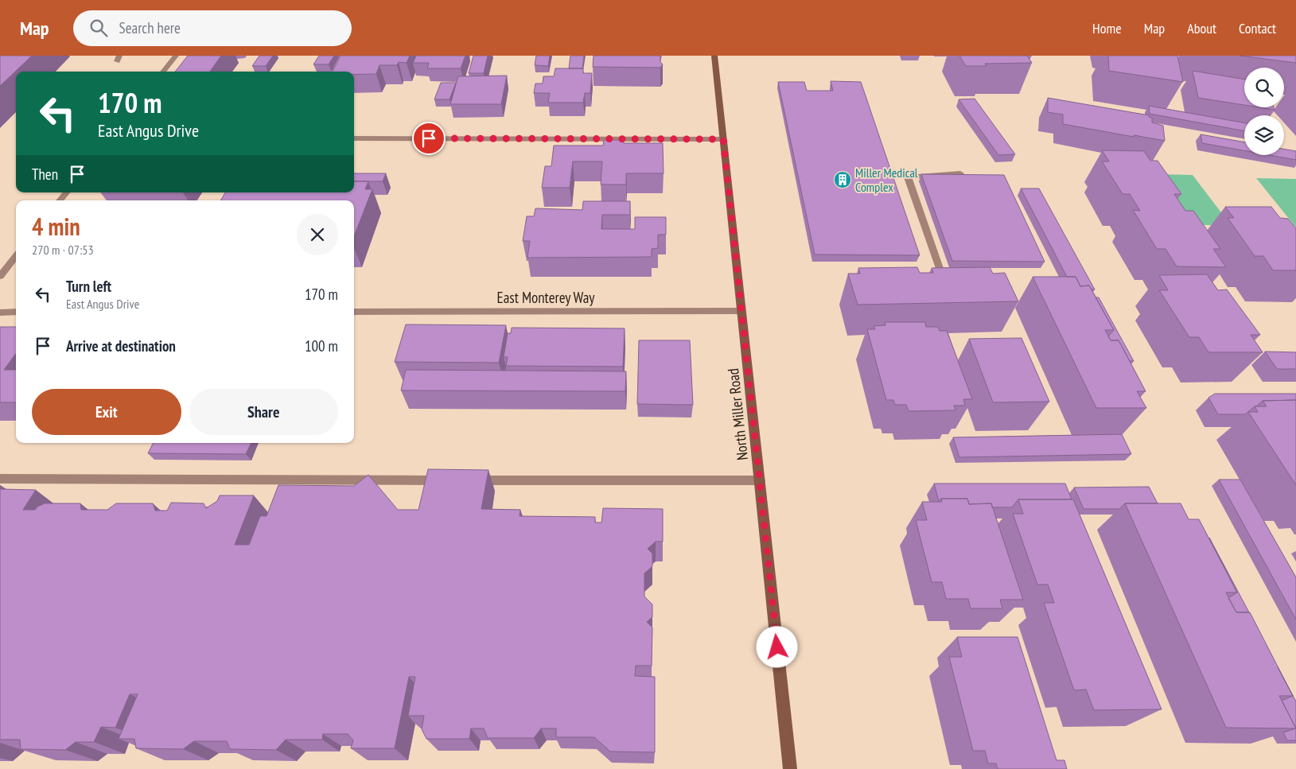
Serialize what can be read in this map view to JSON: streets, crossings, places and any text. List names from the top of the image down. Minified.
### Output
{"streets":{"street":["East Monterey Way","North Miller Road"]},"crossings":[["East Monterey Way","North Miller Road"]],"places":{"building":["Miller Medical Complex"]},"page":{"header":"Map","search":"Search here","nav":["Home","Map","About","Contact"],"turn":["170 m","East Angus Drive"],"then":"Then","heading":["4 min","270 m · 07:53"],"list":[{"name":"Turn left","note":"East Angus Drive","value":"170 m"},{"name":"Arrive at destination","value":"100 m"}],"buttons":["Exit","Share"]}}
